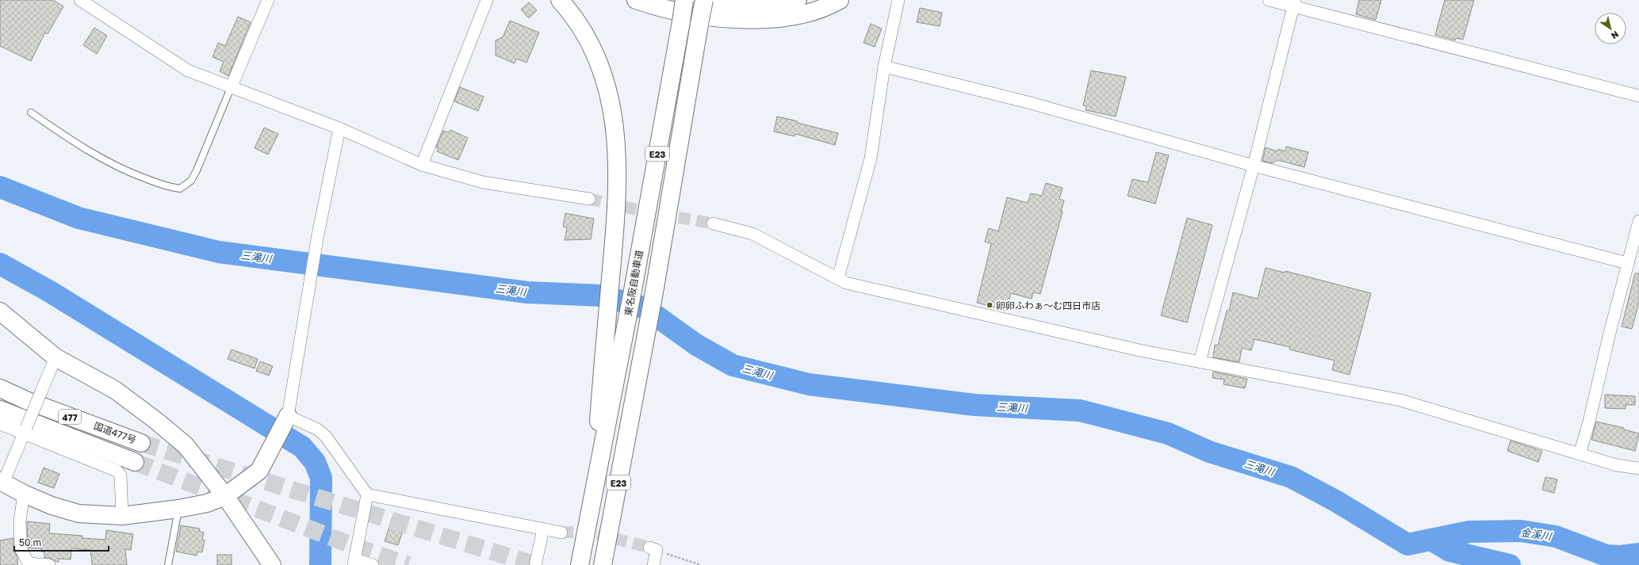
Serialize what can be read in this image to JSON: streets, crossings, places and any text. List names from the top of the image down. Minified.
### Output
{"streets":{"main road":["E23","東名阪自動車道","477","国道477号"]},"water":["三滝川","金溪川"],"places":["卵卵ふわぁ～む四日市店"],"scale_bar":"50 m","north":"bottom right"}
